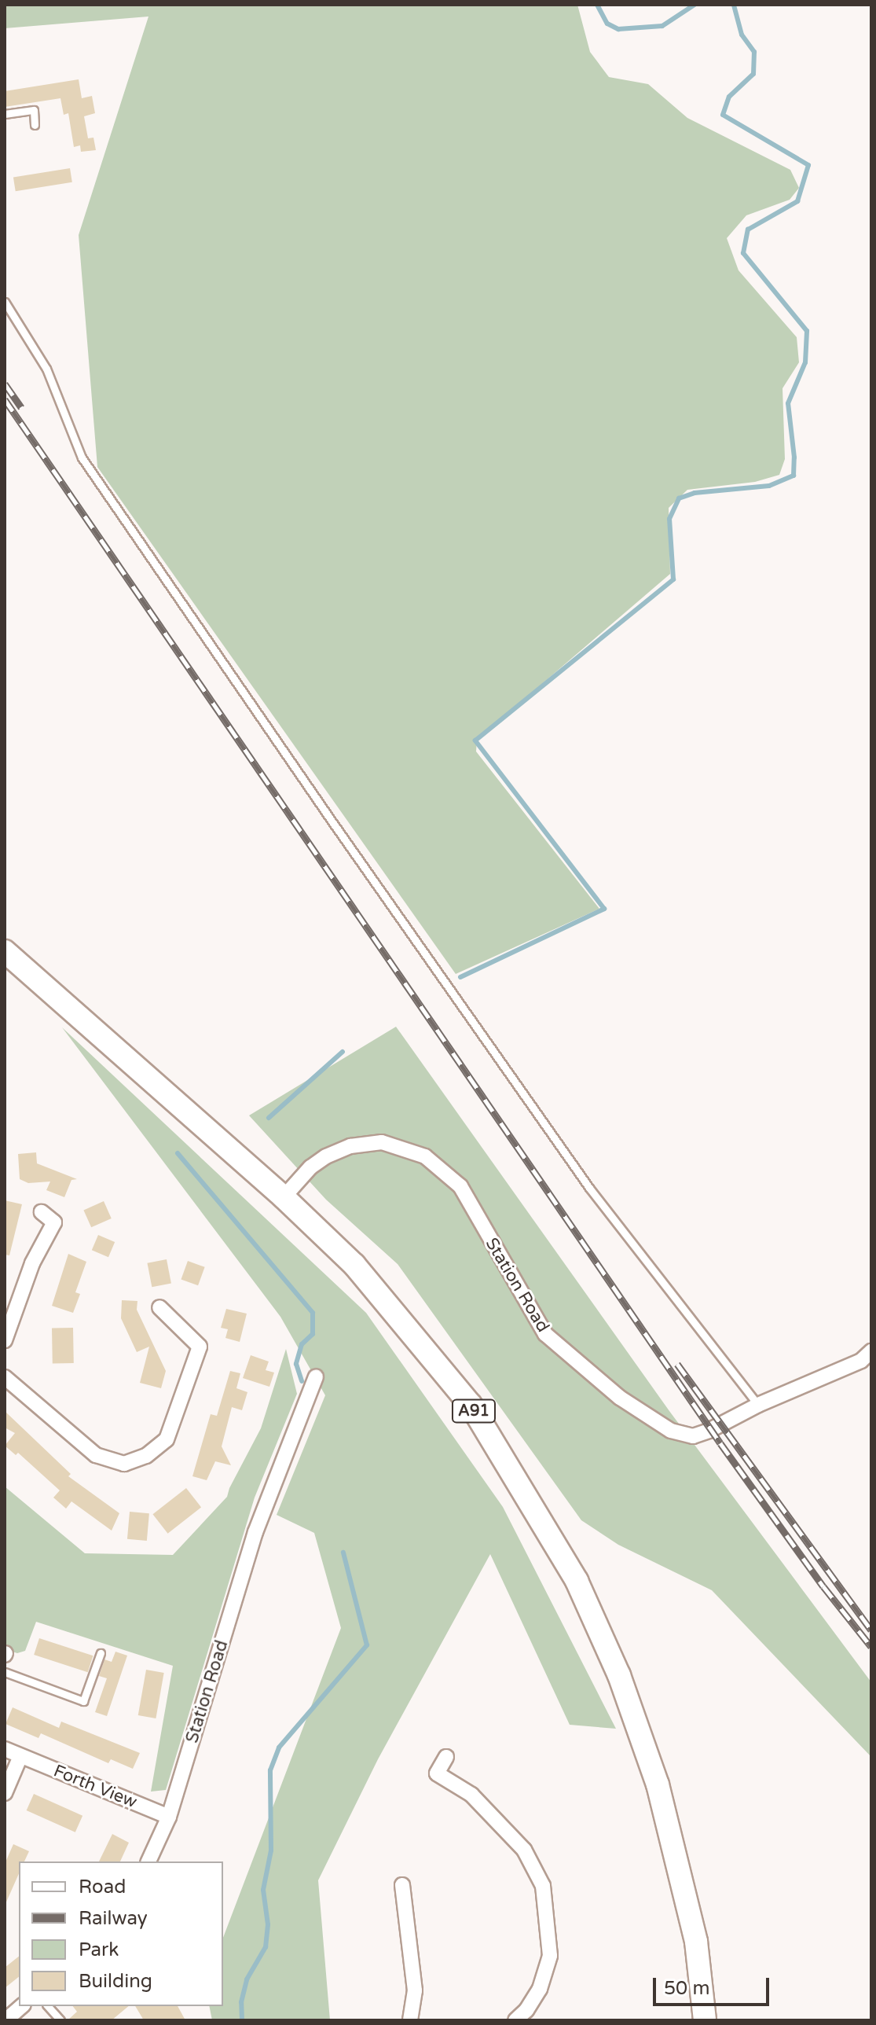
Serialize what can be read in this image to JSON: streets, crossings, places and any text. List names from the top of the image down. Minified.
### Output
{"streets":{"main road":["A91"],"street":["Station Road","Forth View"]},"crossings":[["Station Road","A91"],["Station Road","Forth View"]],"legend":["Road","Railway","Park","Building"],"scale_bar":"50 m"}
